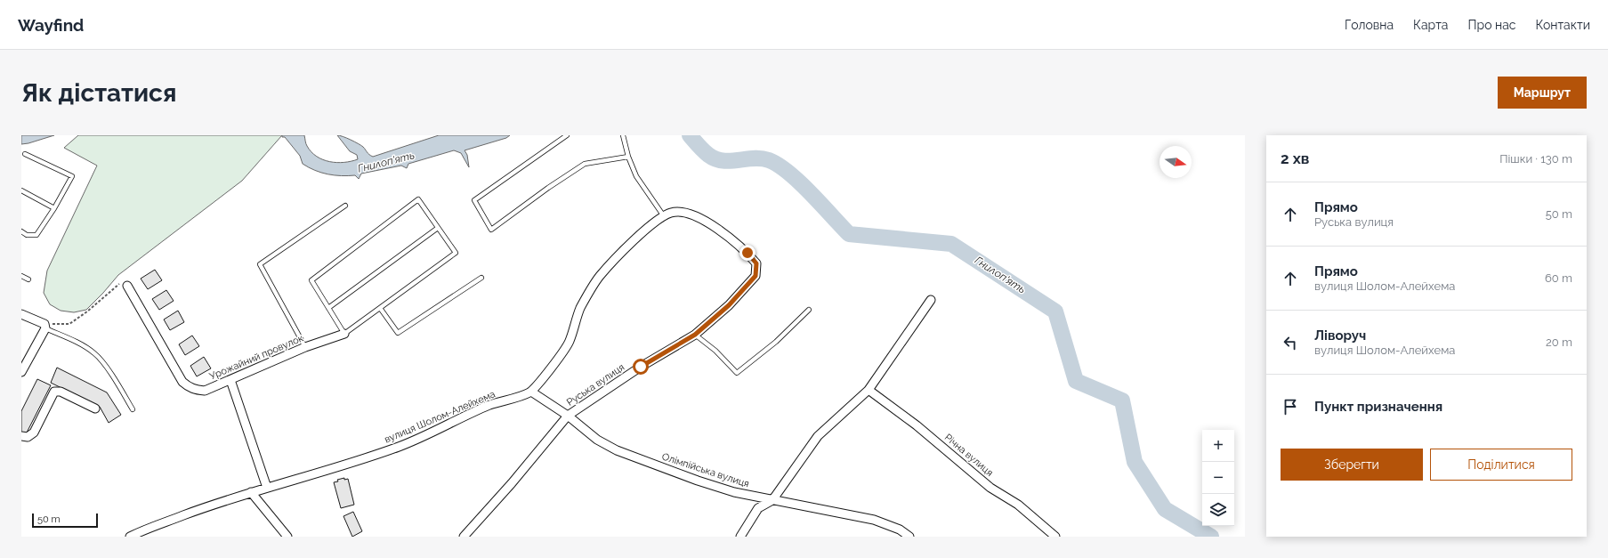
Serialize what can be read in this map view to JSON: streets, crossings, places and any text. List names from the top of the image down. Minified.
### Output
{"streets":{"street":["Урожайний провулок","Руська вулиця","вулиця Шолом-Алейхема","Річна вулиця","Олімпійська вулиця"]},"crossings":[["Руська вулиця","Олімпійська вулиця"],["вулиця Шолом-Алейхема","Олімпійська вулиця"]],"water":["Гнилоп'ять"],"scale_bar":"50 m","north":"right","page":{"header":"Wayfind","nav":["Головна","Карта","Про нас","Контакти"],"buttons":["Маршрут",["Зберегти","Поділитися"]],"title":"Як дістатися","heading":["2 хв","Пішки · 130 m"],"list":[["Прямо","Руська вулиця","50 m"],["Прямо","вулиця Шолом-Алейхема","60 m"],["Ліворуч","вулиця Шолом-Алейхема","20 m"],"Пункт призначення"],"map_buttons":["+","−"],"scale":"50 m"}}
